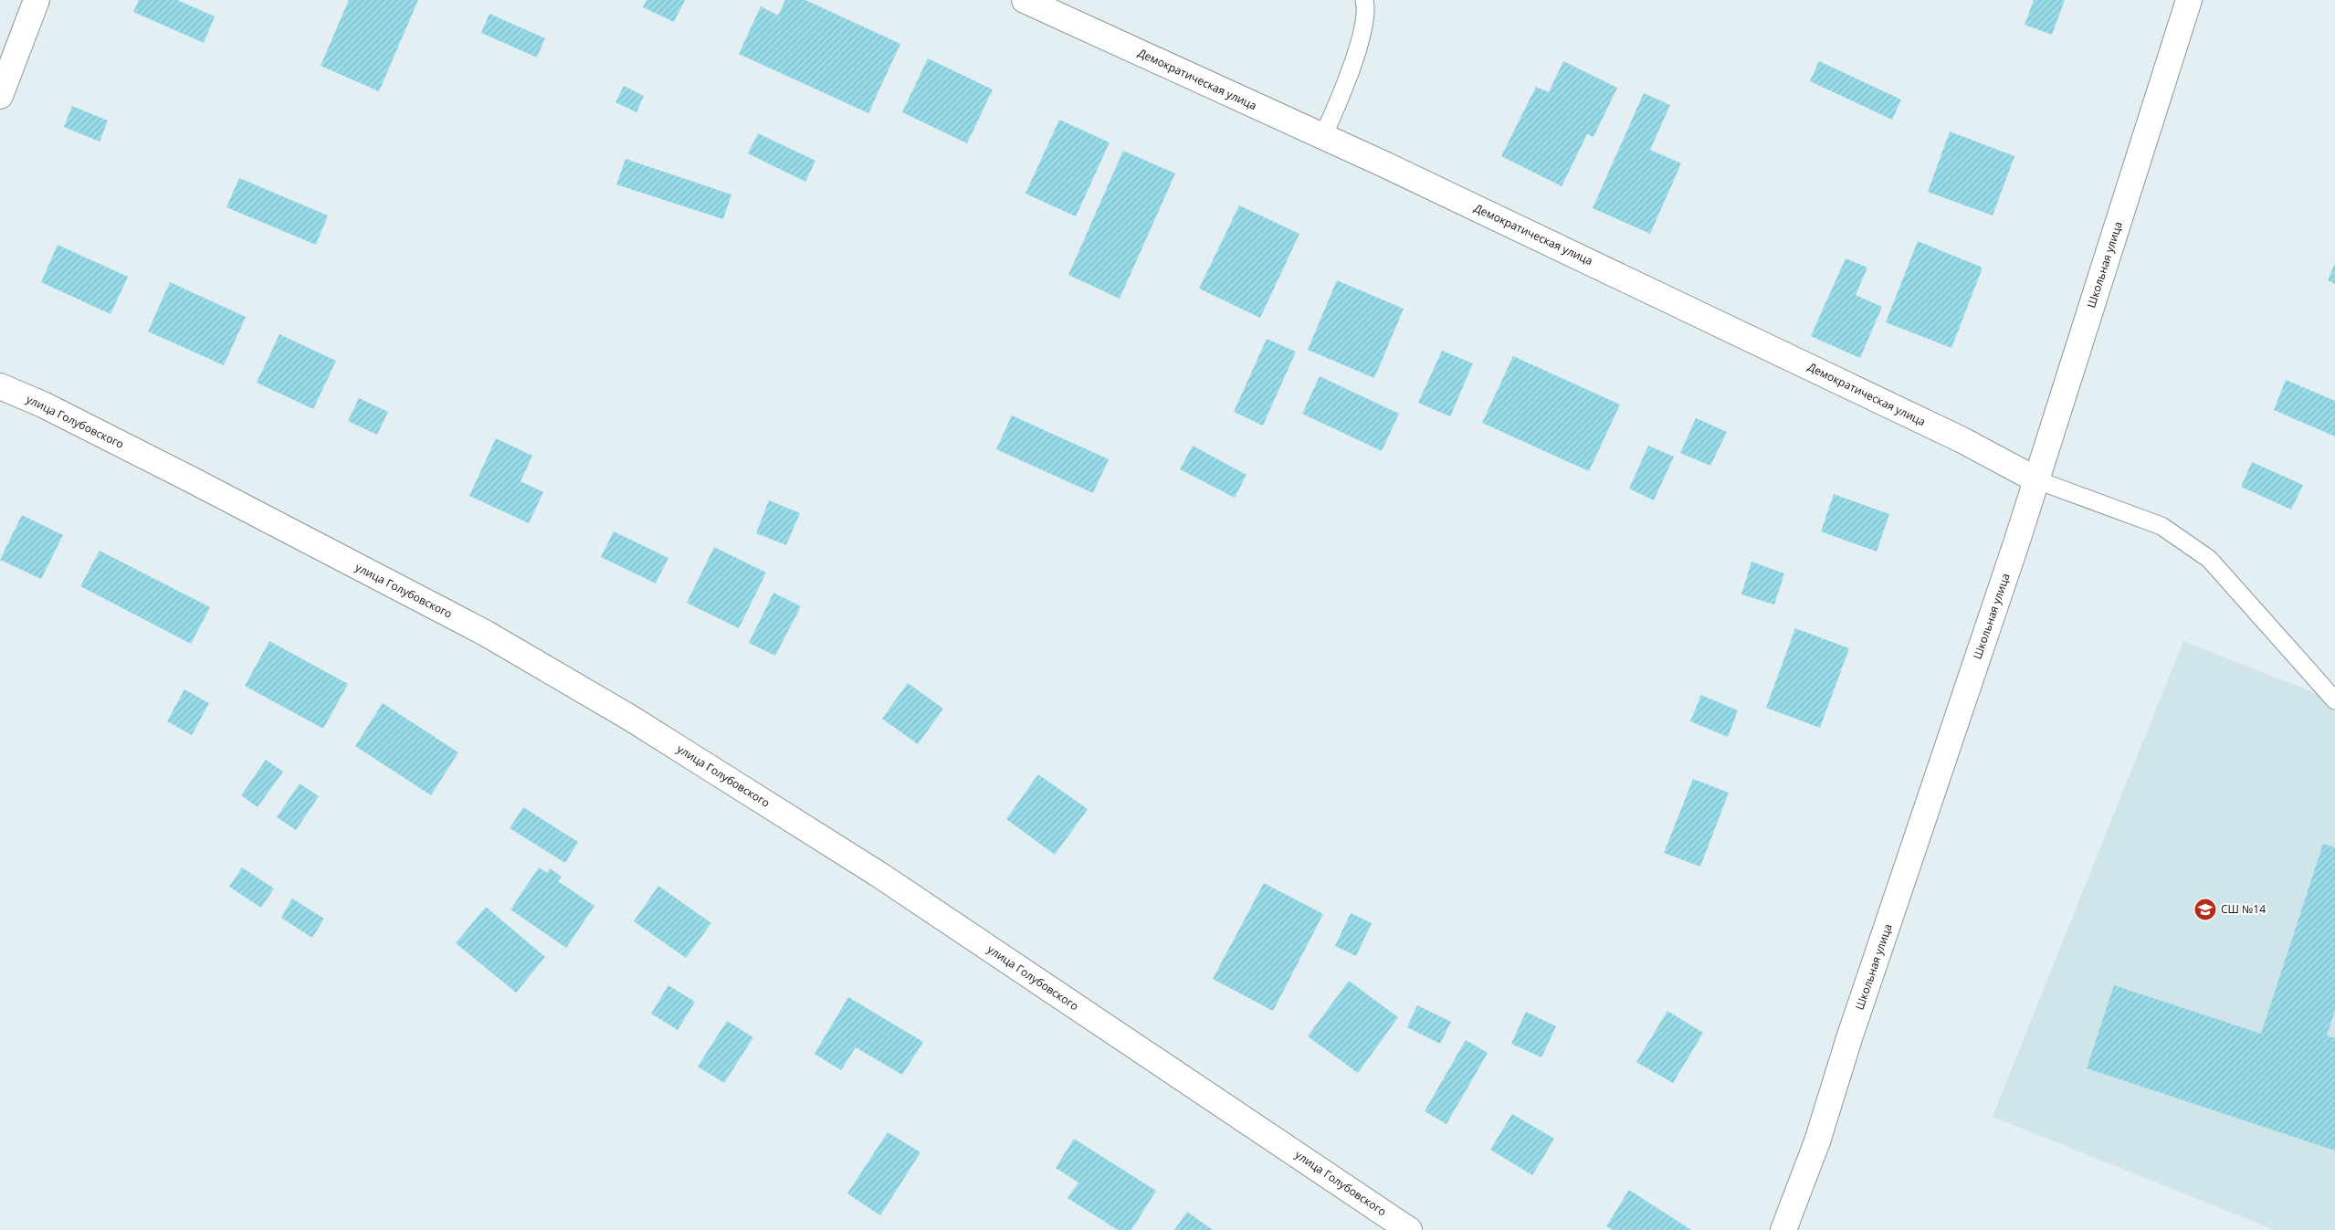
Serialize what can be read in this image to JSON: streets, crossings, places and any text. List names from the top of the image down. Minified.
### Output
{"streets":{"street":["Демократическая улица","Школьная улица","улица Голубовского"]},"crossings":[["Демократическая улица","Школьная улица"]],"places":{"school or university":["СШ №14"]}}
